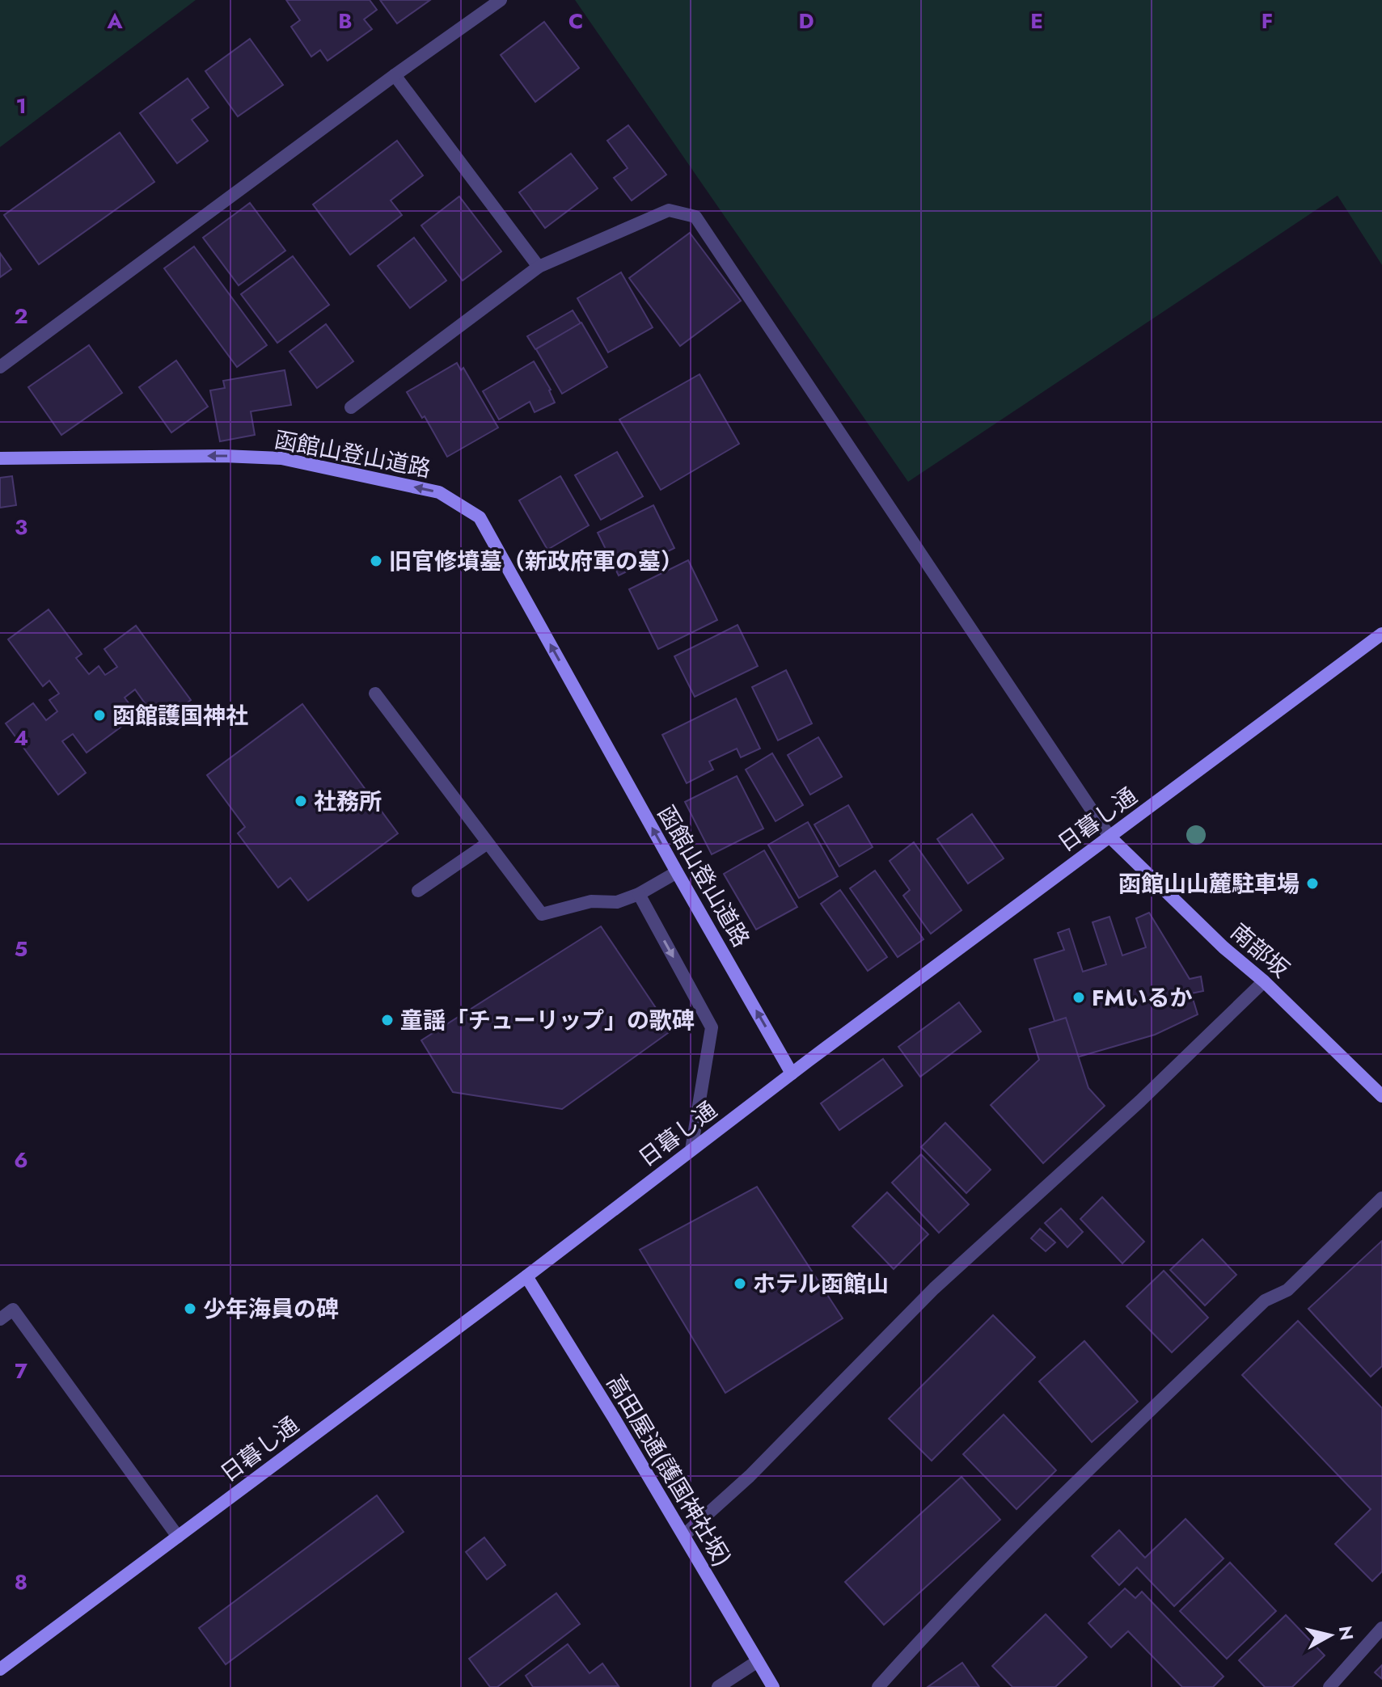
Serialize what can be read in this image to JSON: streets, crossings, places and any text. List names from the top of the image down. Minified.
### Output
{"streets":{"main road":["函館山登山道路","日暮し通","南部坂","高田屋通(護国神社坂)"]},"crossings":[["函館山登山道路","日暮し通"],["日暮し通","南部坂"],["日暮し通","高田屋通(護国神社坂)"]],"one_way":["函館山登山道路"],"places":["旧官修墳墓（新政府軍の墓）","函館護国神社","社務所","函館山山麓駐車場","FMいるか","童謡「チューリップ」の歌碑","ホテル函館山","少年海員の碑"],"north":"right","grid":{"columns":["A","B","C","D","E","F"],"rows":["1","2","3","4","5","6","7","8"]}}
